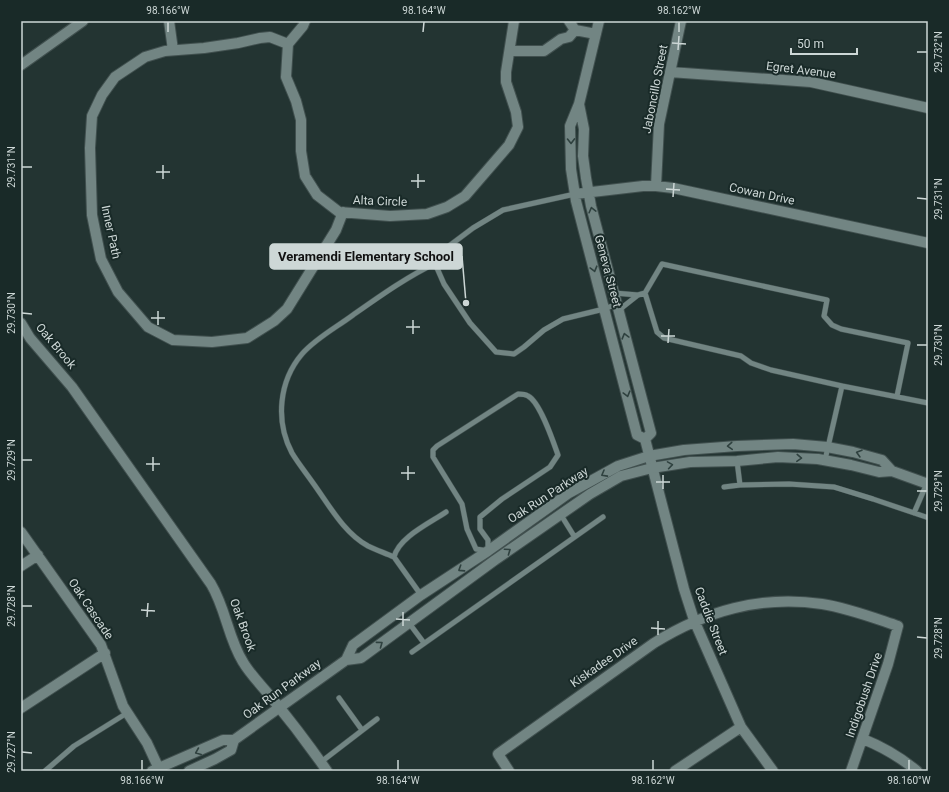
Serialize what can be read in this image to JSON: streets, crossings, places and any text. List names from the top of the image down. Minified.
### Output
{"streets":{"street":["Egret Avenue","Jaboncillo Street","Cowan Drive","Alta Circle","Inner Path","Geneva Street","Oak Brook","Oak Run Parkway","Oak Cascade","Caddie Street","Kiskadee Drive","Indigobush Drive"]},"crossings":[["Egret Avenue","Jaboncillo Street"],["Jaboncillo Street","Cowan Drive"],["Cowan Drive","Geneva Street"],["Alta Circle","Inner Path"],["Geneva Street","Oak Run Parkway"],["Geneva Street","Caddie Street"],["Oak Brook","Oak Run Parkway"],["Oak Run Parkway","Oak Cascade"],["Oak Run Parkway","Caddie Street"],["Caddie Street","Kiskadee Drive"],["Kiskadee Drive","Indigobush Drive"]],"places":["Veramendi Elementary School"],"scale_bar":"50 m","coordinates":["98.166°W","98.164°W","98.162°W","29.732°N","29.731°N","29.730°N","29.729°N","29.728°N","29.727°N","98.160°W"]}
